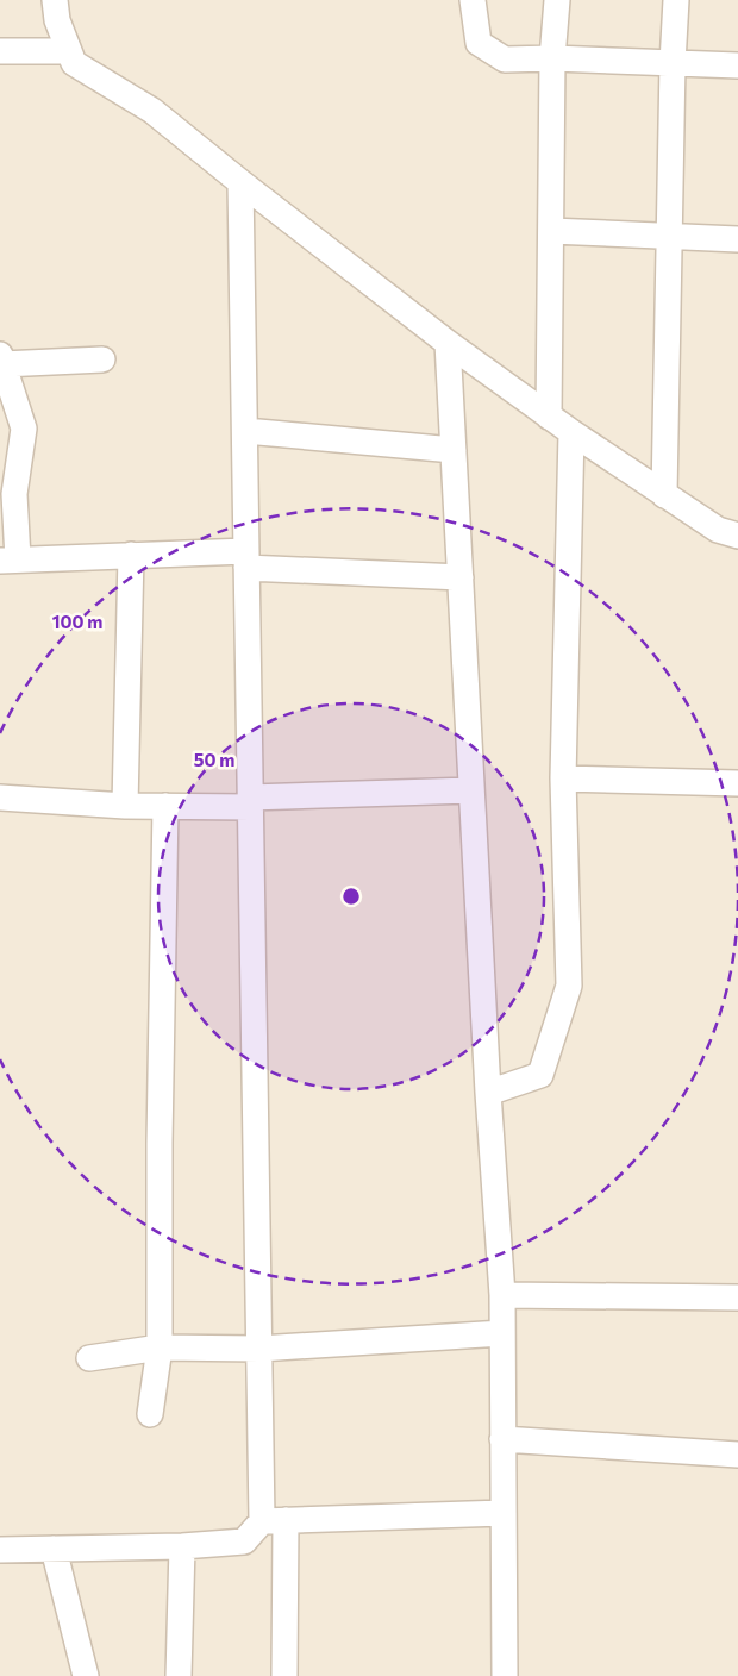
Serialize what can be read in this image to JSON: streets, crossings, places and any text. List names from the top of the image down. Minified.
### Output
{"rings":["100 m","50 m"]}
